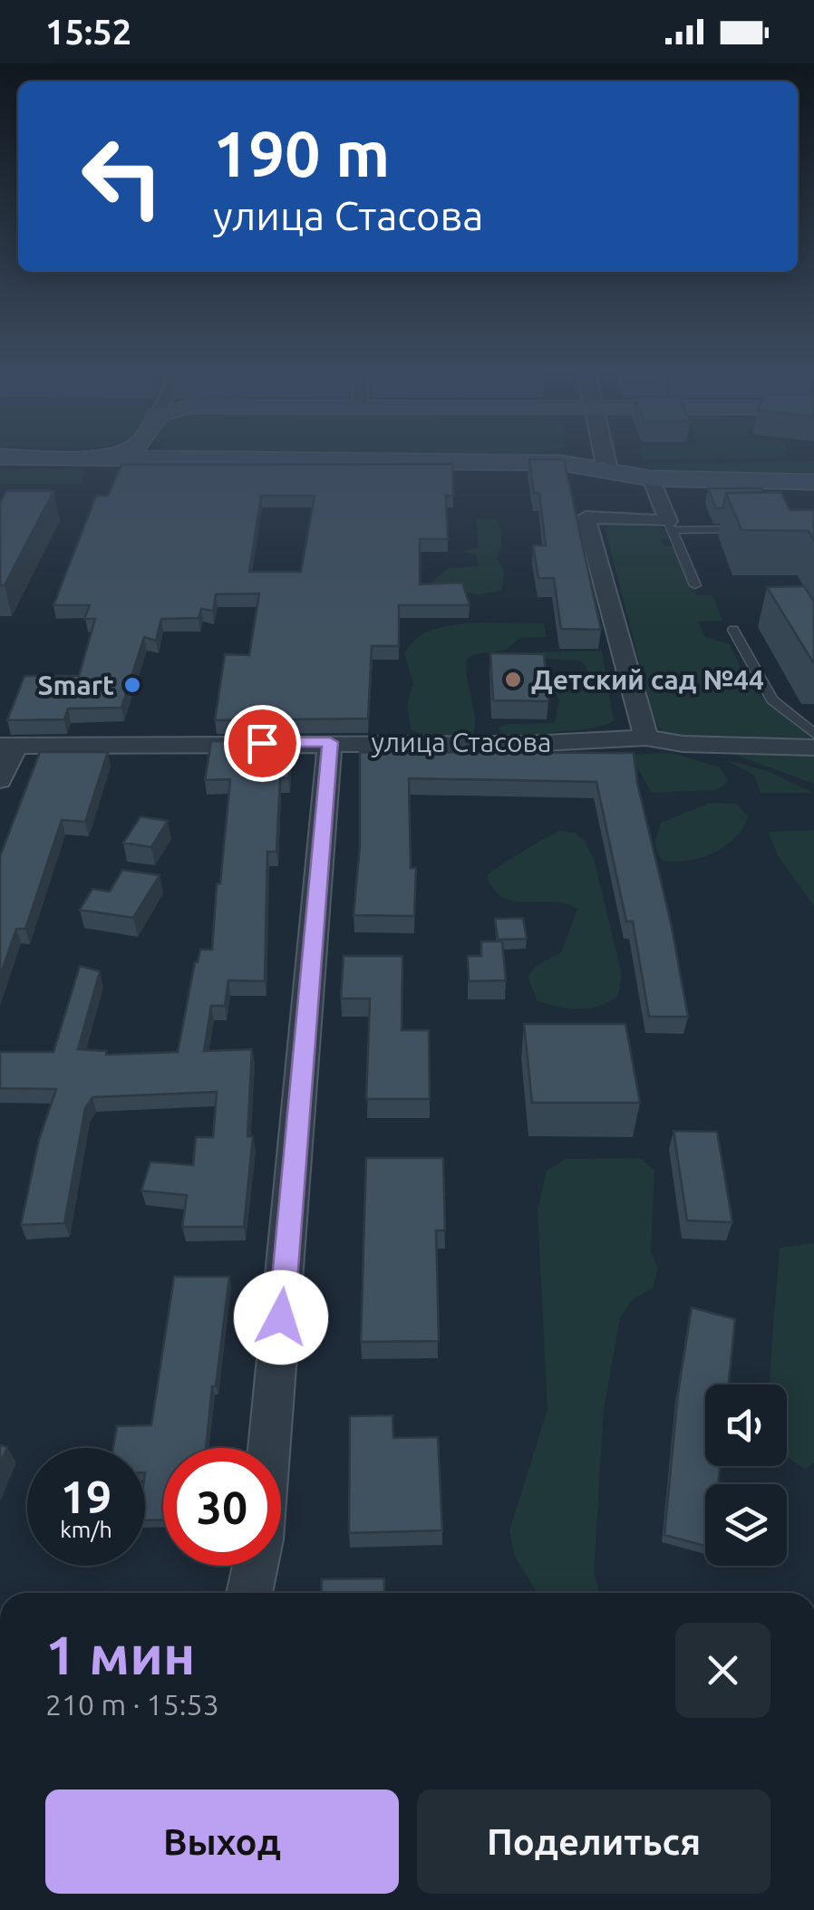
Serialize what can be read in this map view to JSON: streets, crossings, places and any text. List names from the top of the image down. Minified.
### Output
{"streets":{"street":["улица Стасова"]},"places":["Детский сад №44","Smart"],"page":{"status":"15:52","turn":["190 m","улица Стасова"],"speed":"19 km/h","limit":"30","heading":["1 мин","210 m · 15:53"],"buttons":["Выход","Поделиться"]}}
